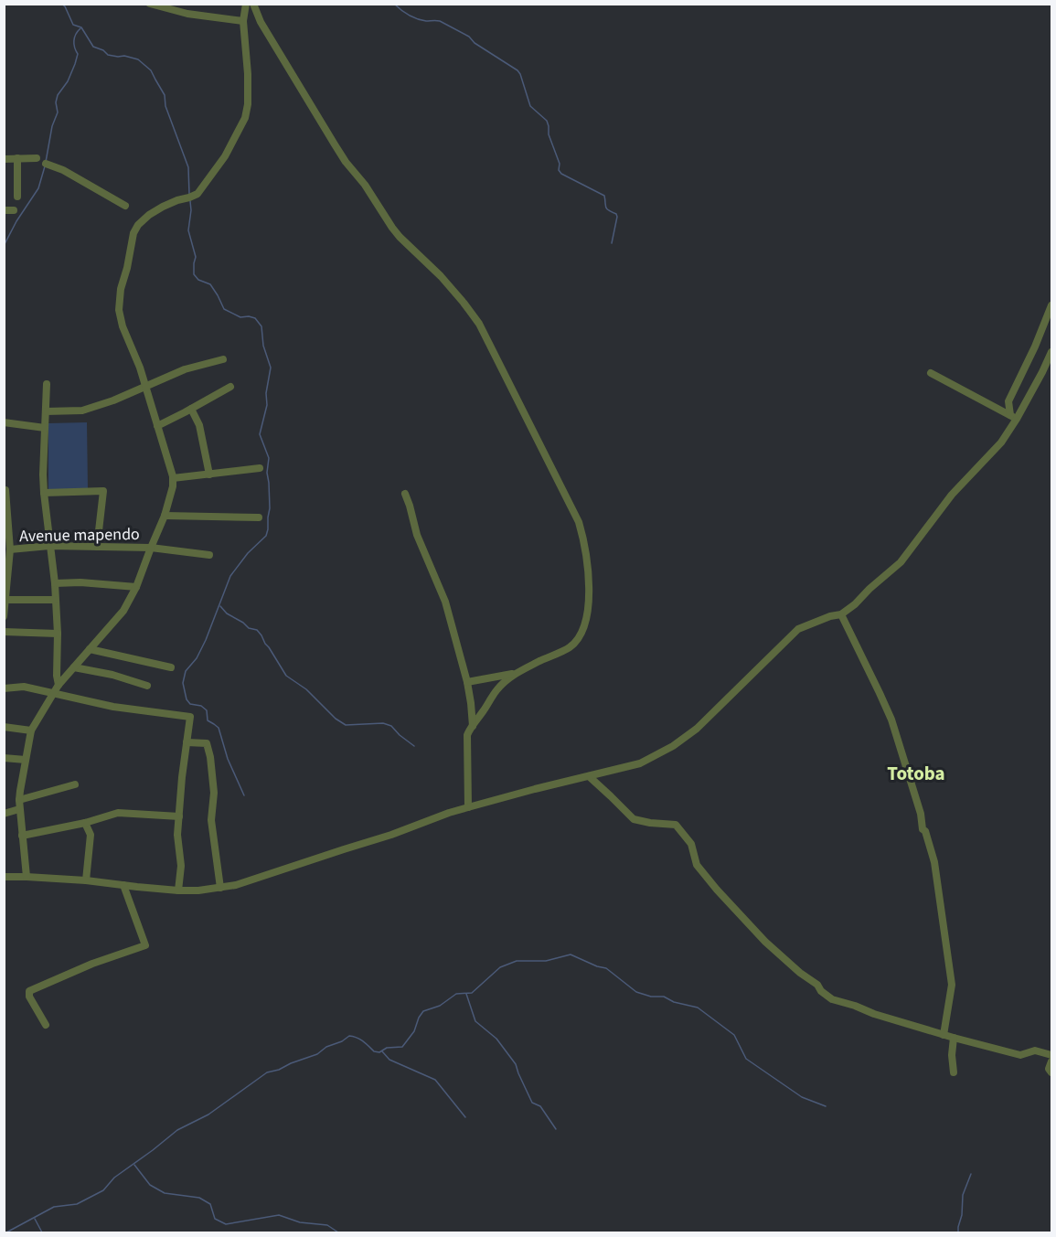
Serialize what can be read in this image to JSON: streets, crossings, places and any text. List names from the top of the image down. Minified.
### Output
{"streets":{"street":["Avenue mapendo"]},"districts":["Totoba"]}
